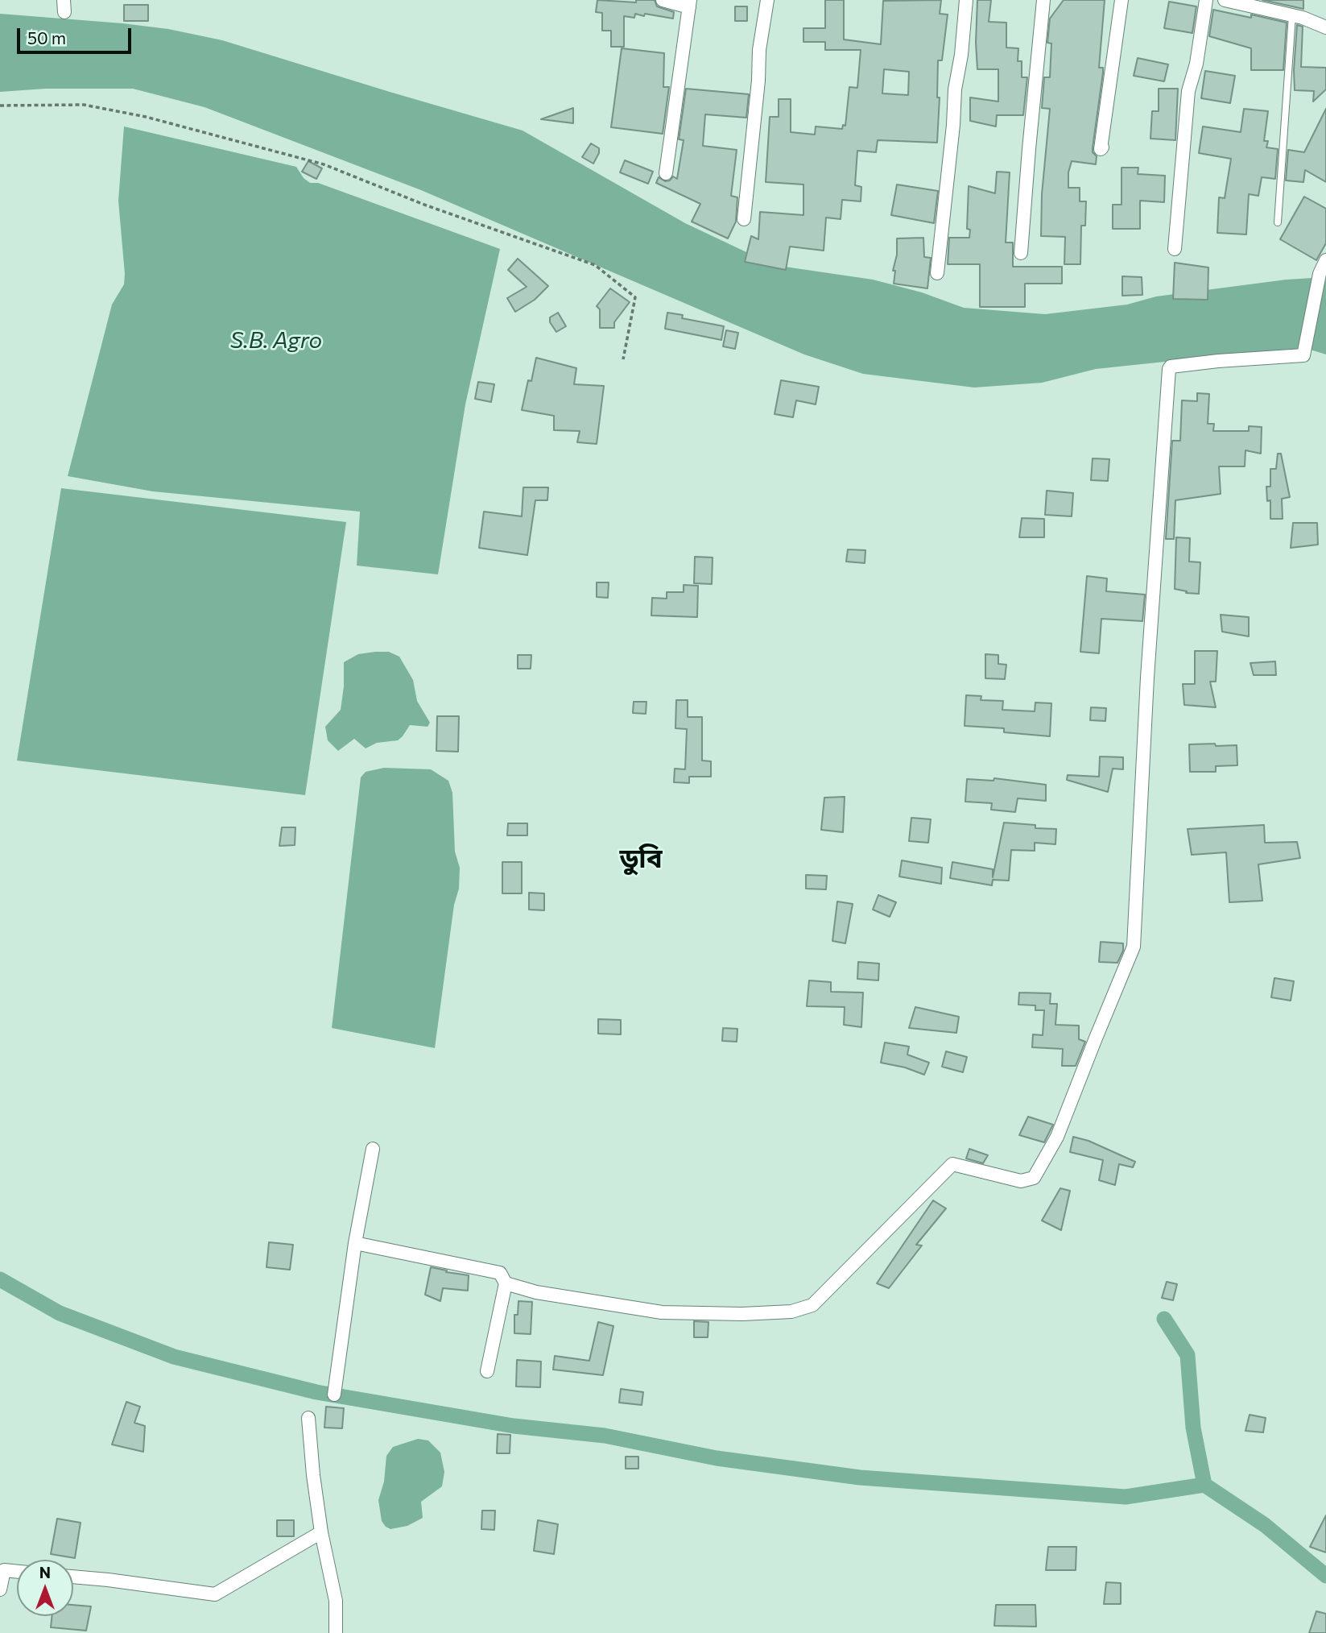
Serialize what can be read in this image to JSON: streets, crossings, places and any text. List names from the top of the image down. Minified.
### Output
{"districts":["ডুবি"],"water":["S.B. Agro"],"scale_bar":"50 m","north":"top"}
